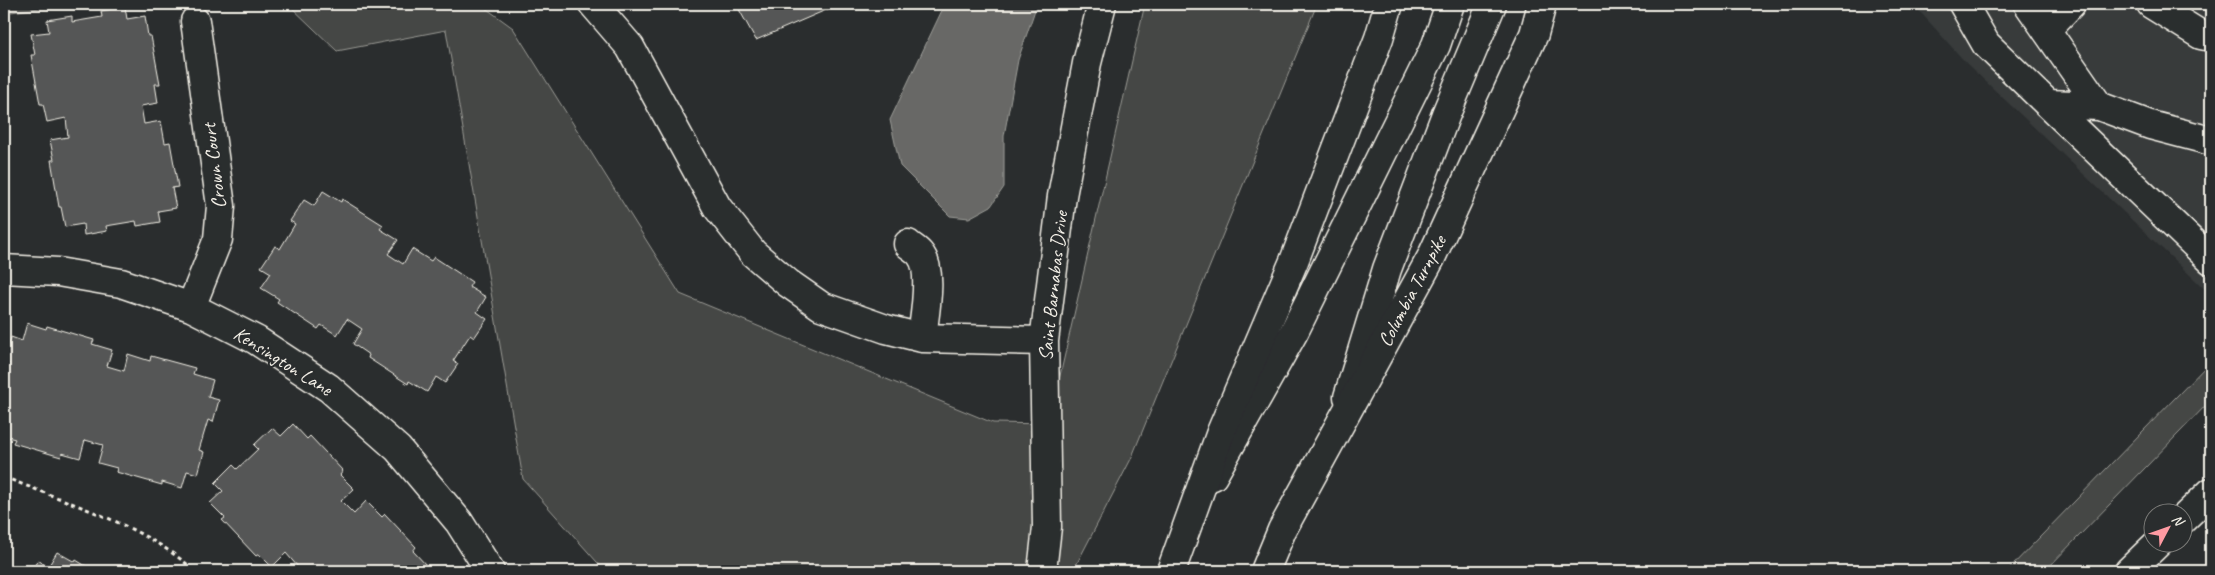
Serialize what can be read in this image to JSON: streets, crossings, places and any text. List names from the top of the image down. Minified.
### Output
{"streets":{"main road":["Crown Court","Saint Barnabas Drive","Columbia Turnpike","Kensington Lane"]},"crossings":[["Crown Court","Kensington Lane"]],"north":"top right"}
